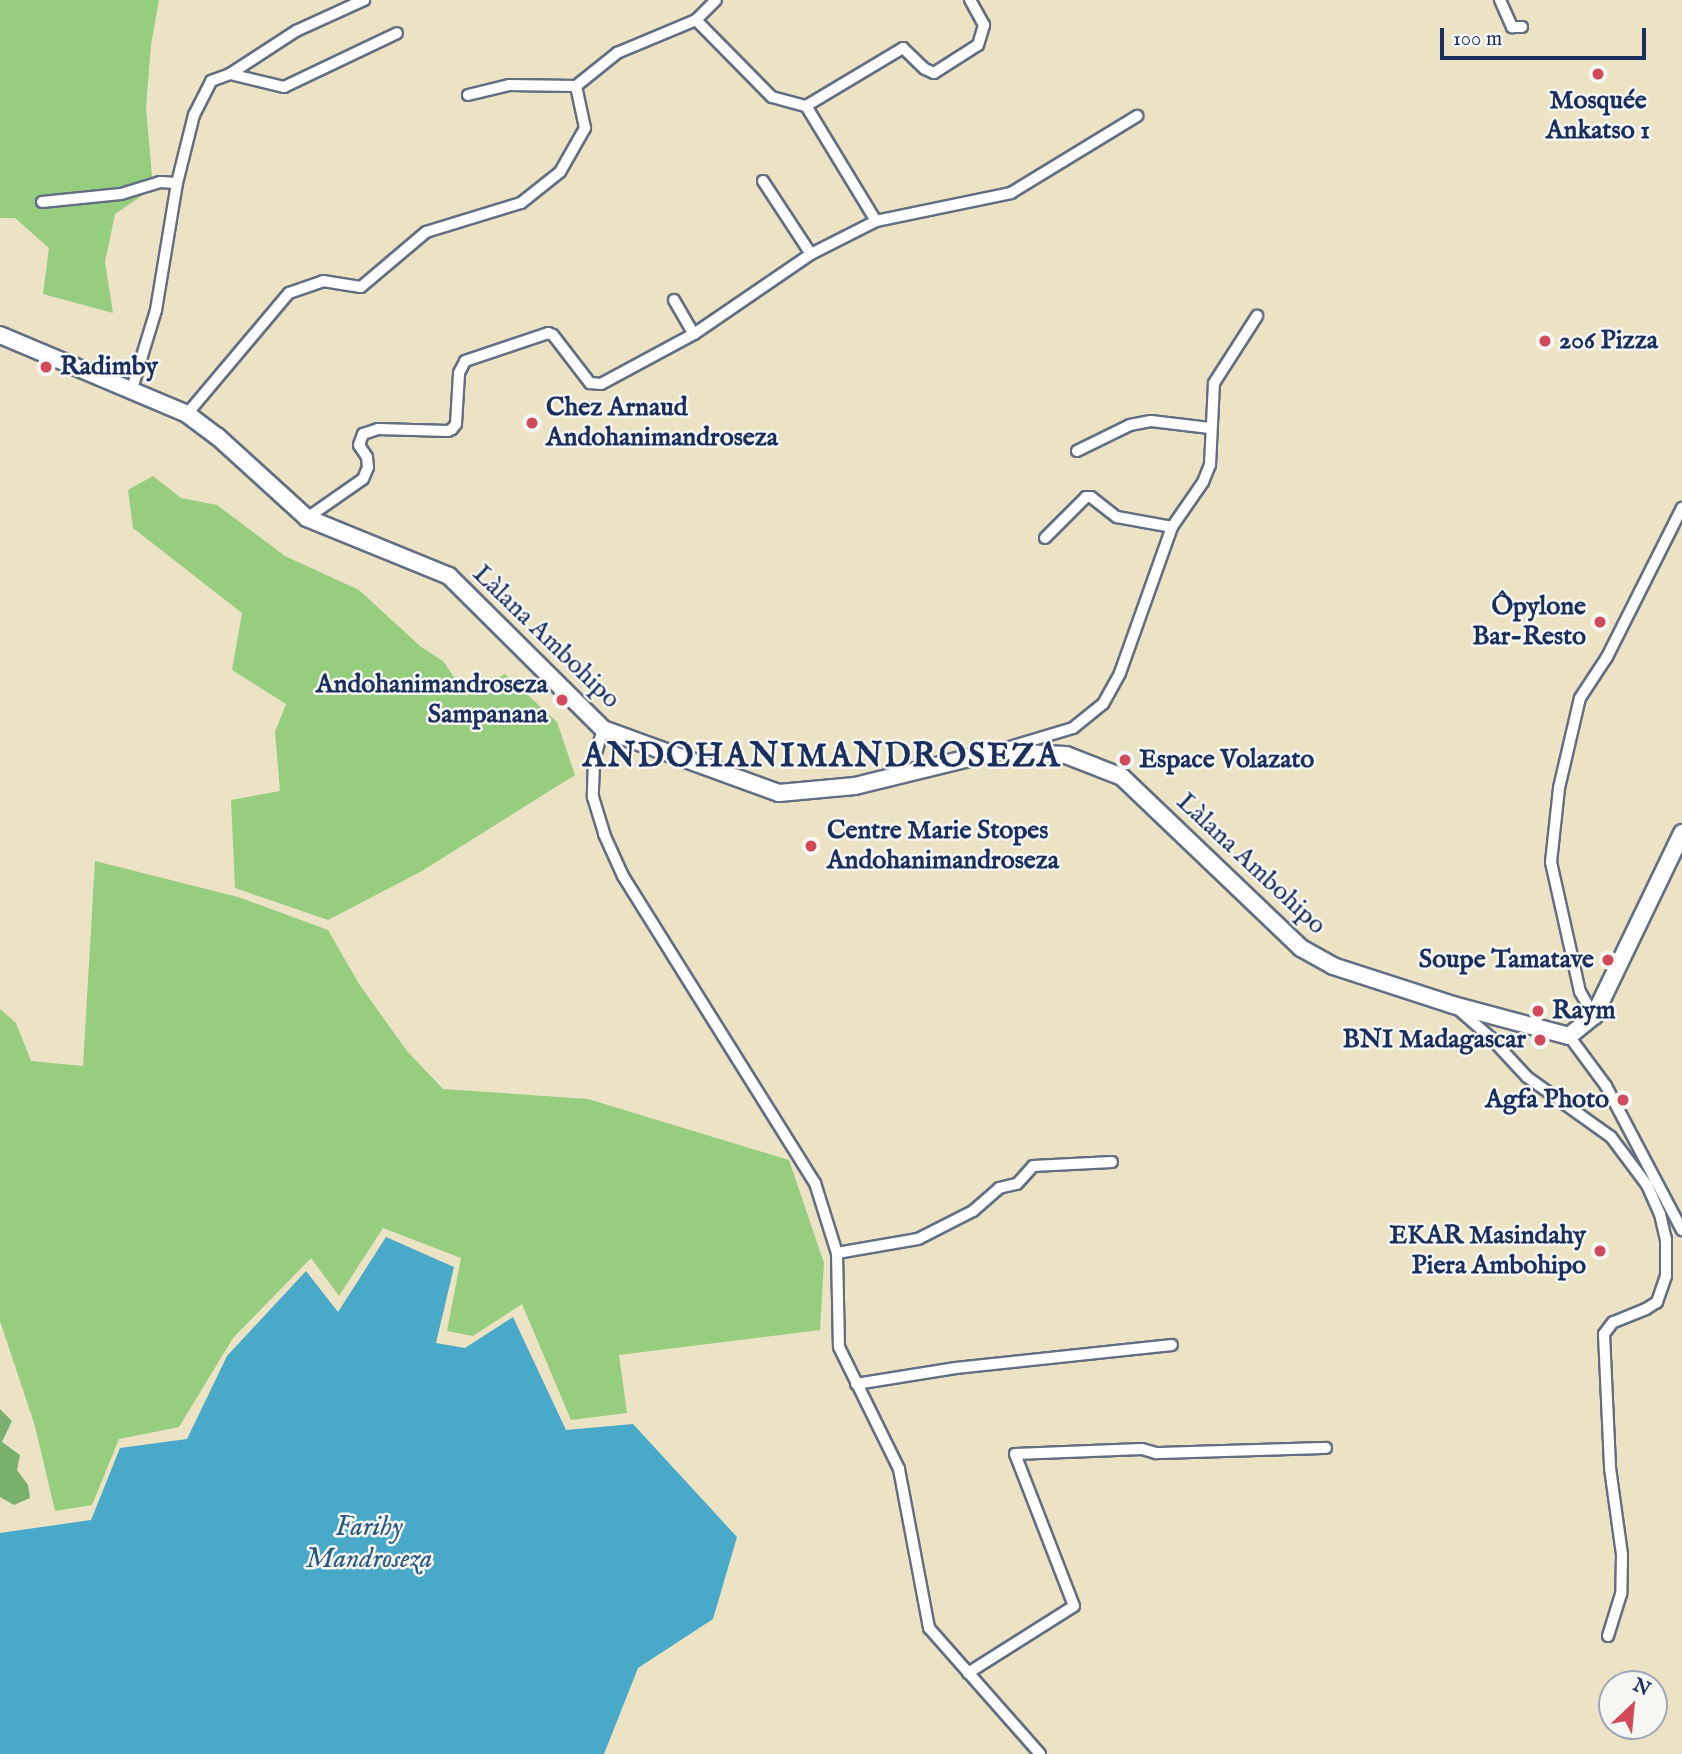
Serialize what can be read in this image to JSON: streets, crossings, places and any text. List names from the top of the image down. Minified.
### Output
{"streets":{"street":["Làlana Ambohipo"]},"districts":["ANDOHANIMANDROSEZA"],"water":["Farihy Mandroseza"],"places":["Mosquée Ankatso 1","206 Pizza","Radimby","Chez Arnaud Andohanimandroseza","Ôpylone Bar-Resto","Andohanimandroseza Sampanana","Espace Volazato","Centre Marie Stopes Andohanimandroseza","Soupe Tamatave","Raym","BNI Madagascar","Agfa Photo","EKAR Masindahy Piera Ambohipo"],"scale_bar":"100 m","north":"top right"}
